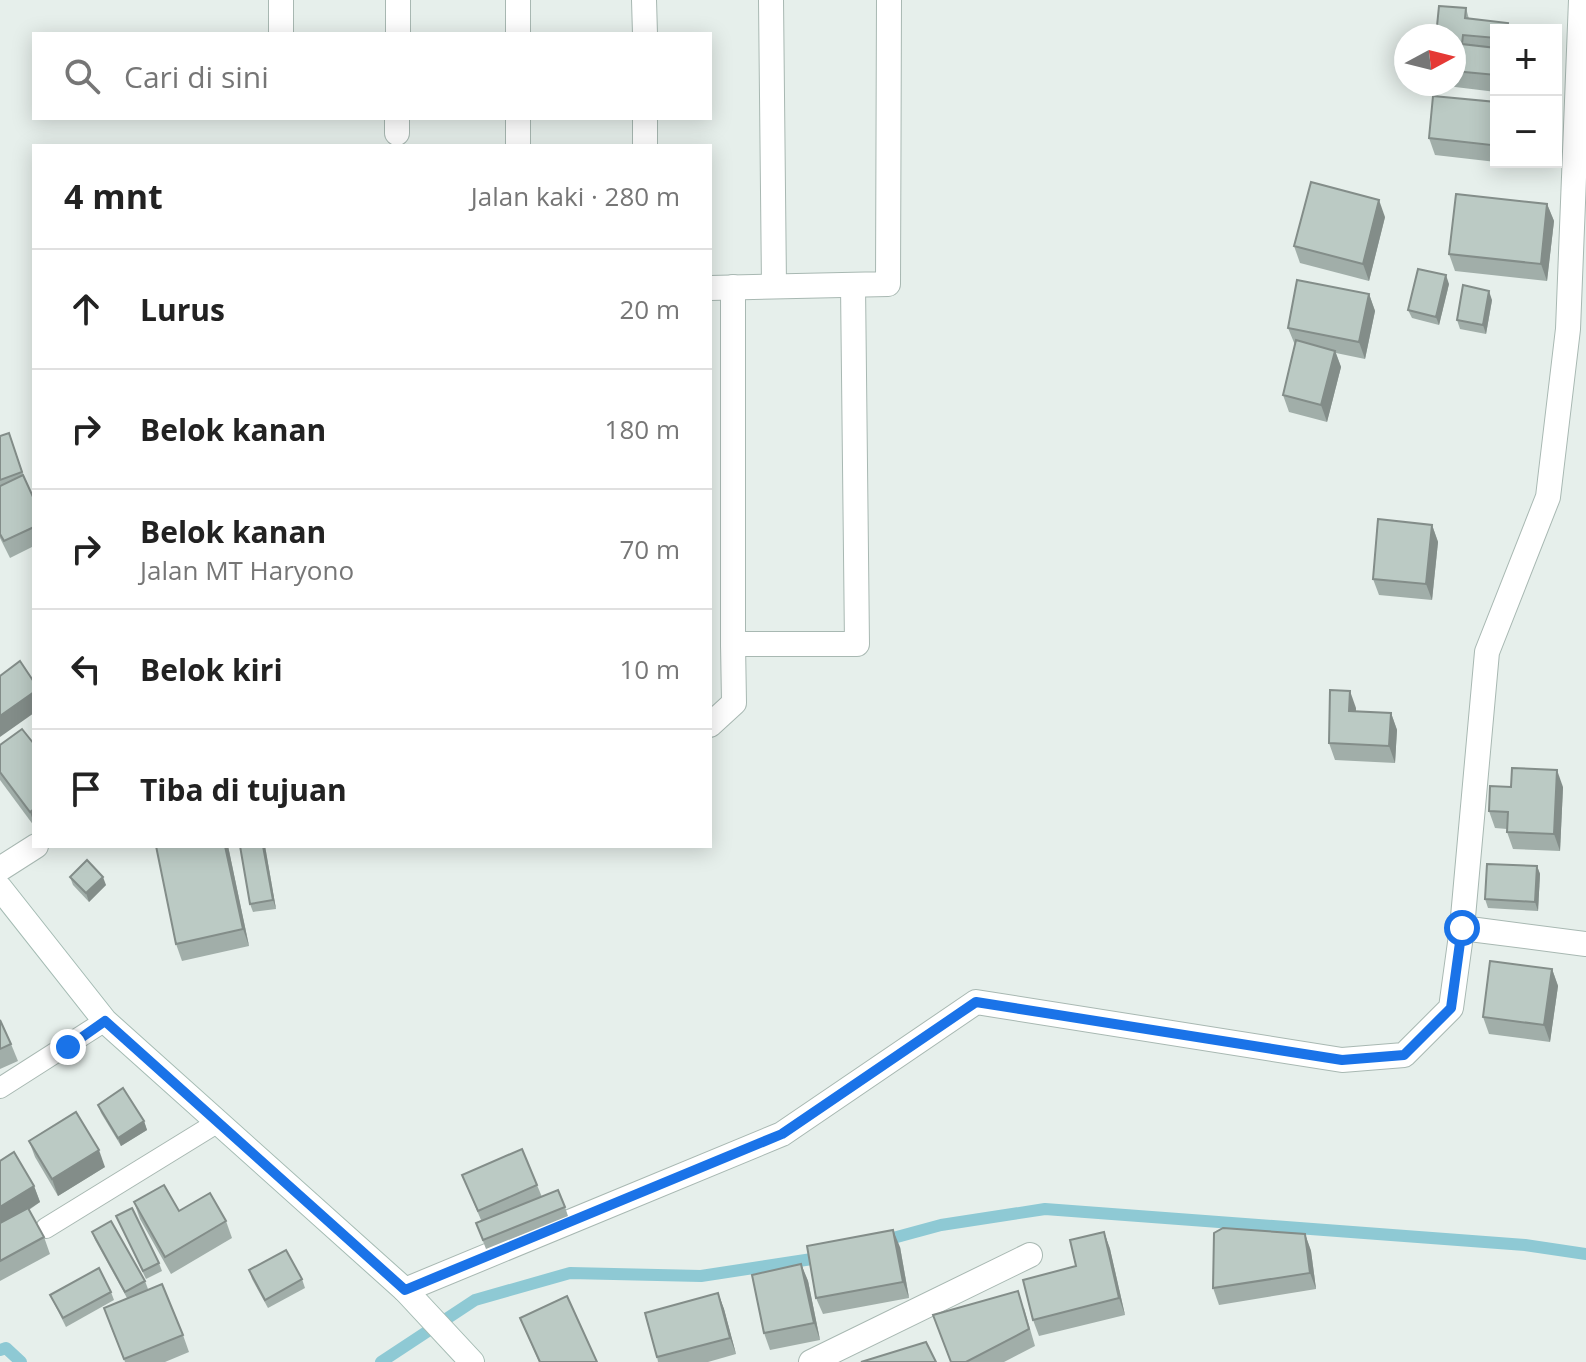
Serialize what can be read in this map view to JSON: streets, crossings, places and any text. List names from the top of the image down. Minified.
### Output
{"north":"right","page":{"map_buttons":["+","−"],"search":"Cari di sini","heading":["4 mnt","Jalan kaki · 280 m"],"list":[["Lurus","20 m"],["Belok kanan","180 m"],["Belok kanan","Jalan MT Haryono","70 m"],["Belok kiri","10 m"],"Tiba di tujuan"]}}
